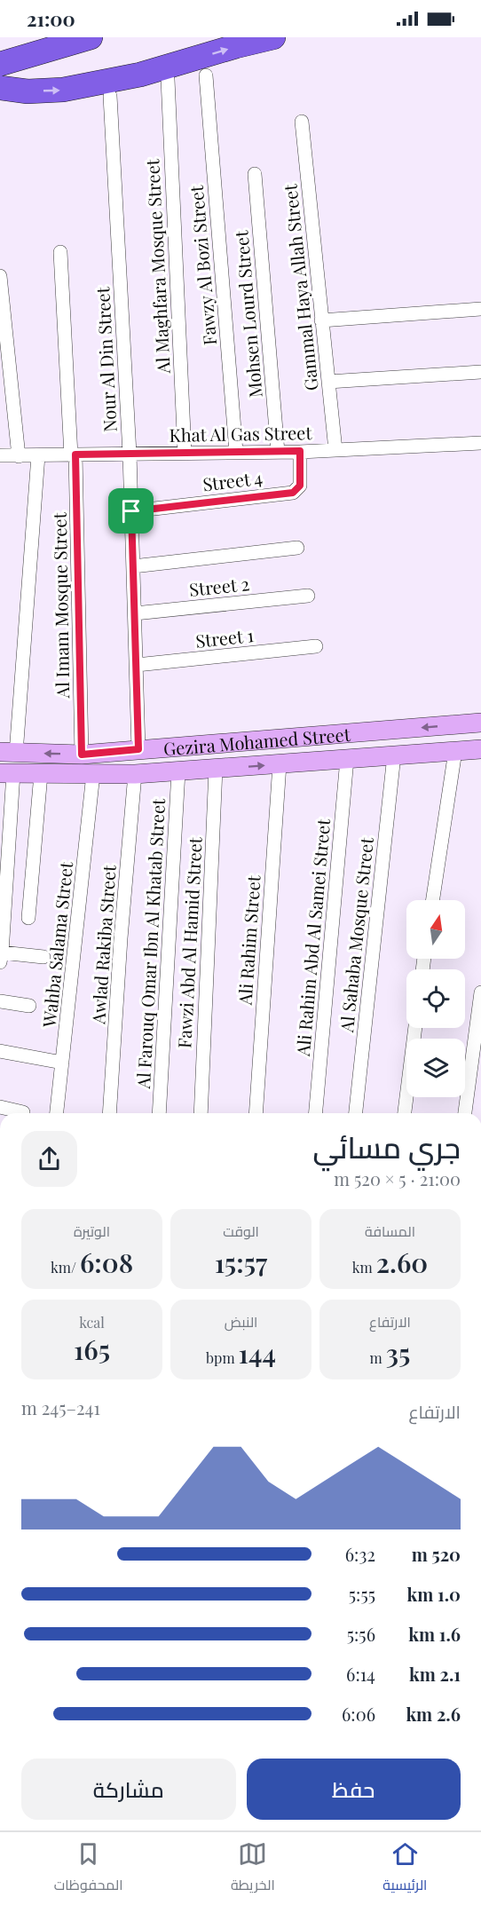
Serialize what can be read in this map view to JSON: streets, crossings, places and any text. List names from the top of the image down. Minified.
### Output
{"streets":{"main road":["Gezira Mohamed Street"],"street":["Fawzy Al Bozi Street","Al Maghfara Mosque Street","Gammal Haya Allah Street","Mohsen Lourd Street","Nour Al Din Street","Khat Al Gas Street","Street 4","Street 2","Al Imam Mosque Street","Street 1","Al Sahaba Mosque Street","Ali Rahim Abd Al Samei Street","Ali Rahim Street","Fawzi Abd Al Hamid Street","Al Farouq Omar Ibn Al Khatab Street","Wahba Salama Street","Awlad Rakiba Street"]},"crossings":[["Fawzy Al Bozi Street","Khat Al Gas Street"],["Al Maghfara Mosque Street","Khat Al Gas Street"],["Gammal Haya Allah Street","Khat Al Gas Street"],["Mohsen Lourd Street","Khat Al Gas Street"],["Nour Al Din Street","Khat Al Gas Street"],["Nour Al Din Street","Street 4"],["Nour Al Din Street","Street 2"],["Nour Al Din Street","Street 1"],["Nour Al Din Street","Gezira Mohamed Street"],["Khat Al Gas Street","Street 4"],["Khat Al Gas Street","Al Imam Mosque Street"],["Al Imam Mosque Street","Gezira Mohamed Street"],["Gezira Mohamed Street","Al Sahaba Mosque Street"],["Gezira Mohamed Street","Ali Rahim Abd Al Samei Street"],["Gezira Mohamed Street","Ali Rahim Street"],["Gezira Mohamed Street","Fawzi Abd Al Hamid Street"],["Gezira Mohamed Street","Al Farouq Omar Ibn Al Khatab Street"],["Gezira Mohamed Street","Wahba Salama Street"],["Gezira Mohamed Street","Awlad Rakiba Street"]],"north":"top","page":{"status":"21:00","heading":["جري مسائي","21:00 · 5 × 520 m"],"stats":[["المسافة","2.60 km"],["الوقت","15:57"],["الوتيرة","6:08 /km"],["الارتفاع","35 m"],["النبض","144 bpm"],["kcal","165"]],"chart":["الارتفاع","241–245 m"],"list":[{"name":"520 m","note":"6:32"},{"name":"1.0 km","note":"5:55"},{"name":"1.6 km","note":"5:56"},{"name":"2.1 km","note":"6:14"},{"name":"2.6 km","note":"6:06"}],"buttons":["حفظ","مشاركة"],"tabs":["الرئيسية","الخريطة","المحفوظات"]}}
